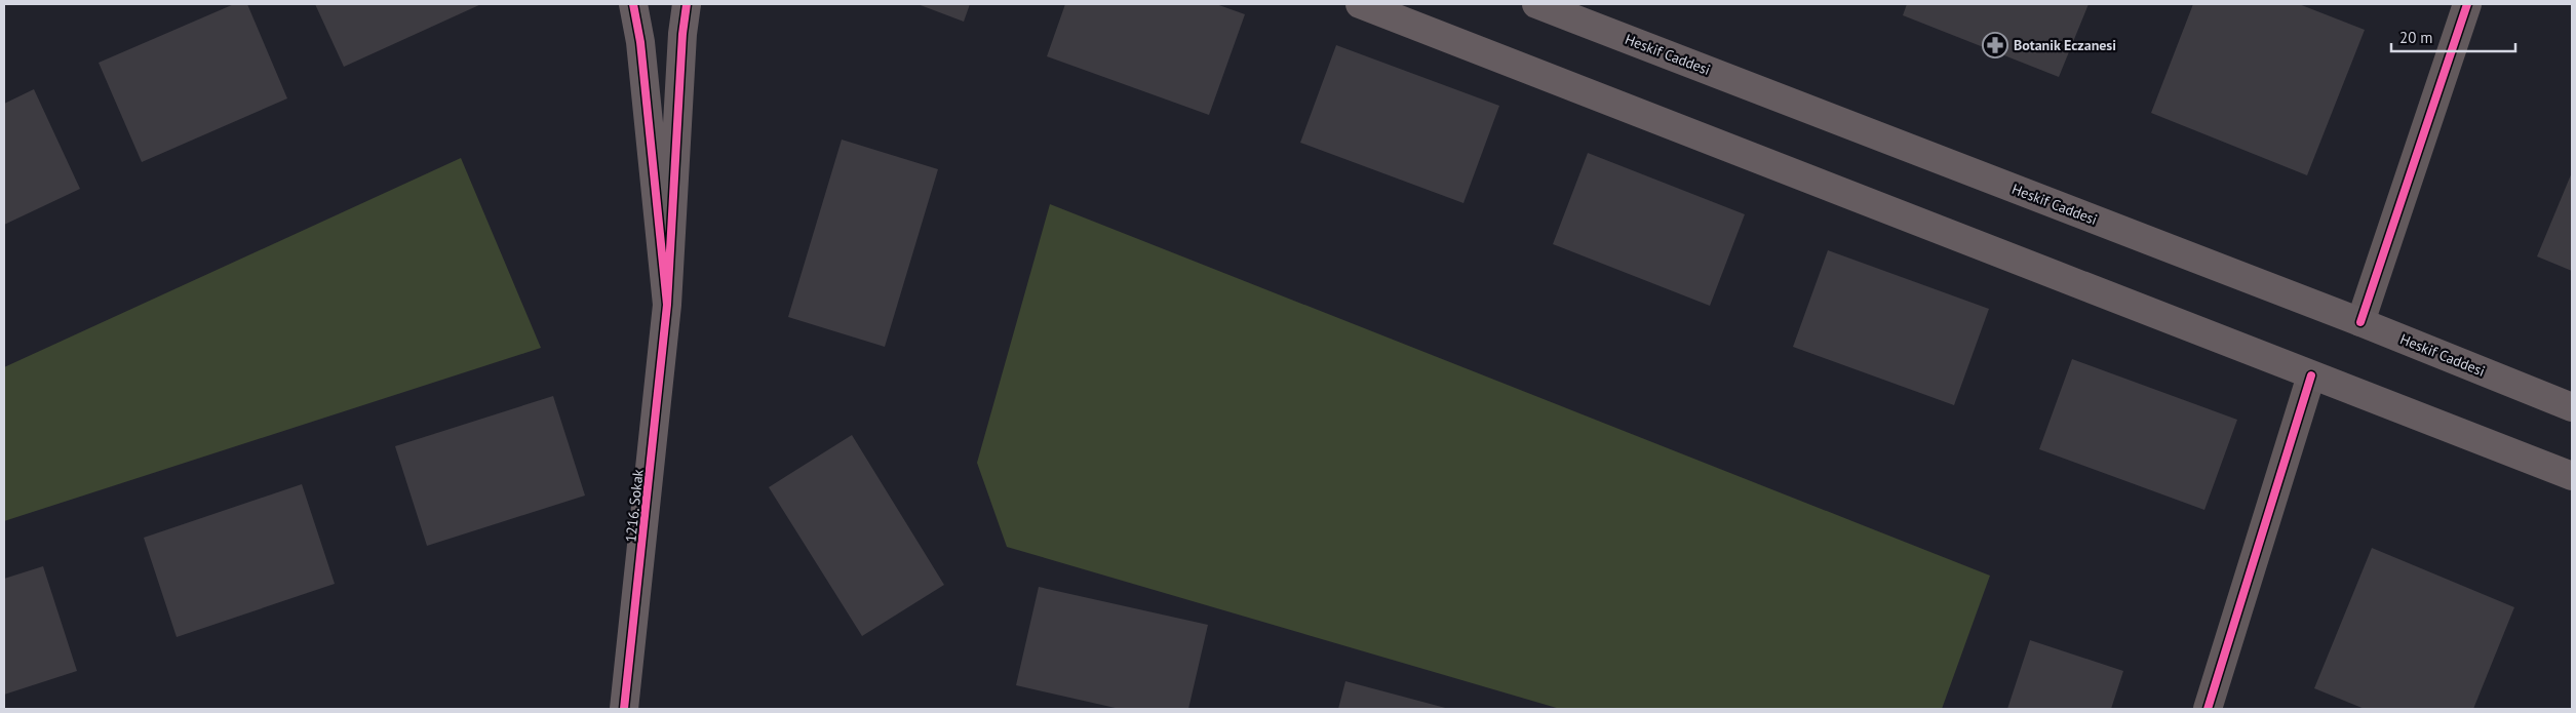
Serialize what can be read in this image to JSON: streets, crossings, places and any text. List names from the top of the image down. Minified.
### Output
{"streets":{"main road":["Heskif Caddesi","1216. Sokak"]},"places":{"pharmacy":["Botanik Eczanesi"]},"scale_bar":"20 m"}
